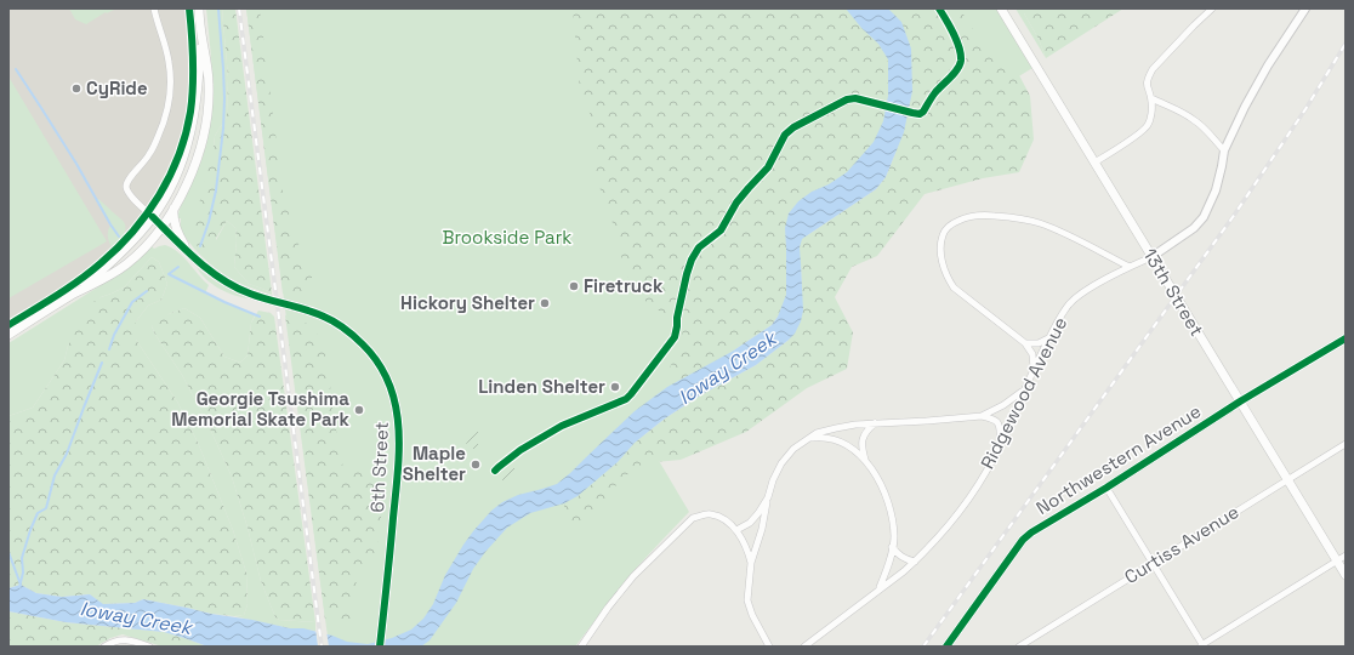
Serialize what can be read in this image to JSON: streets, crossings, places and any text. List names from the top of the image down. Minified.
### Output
{"streets":{"main road":["13th Street","6th Street"],"street":["Ridgewood Avenue","Northwestern Avenue","Curtiss Avenue"]},"crossings":[["13th Street","Ridgewood Avenue"],["13th Street","Northwestern Avenue"],["13th Street","Curtiss Avenue"]],"water":["Ioway Creek"],"parks":["Brookside Park"],"places":["CyRide","Firetruck","Hickory Shelter","Linden Shelter","Georgie Tsushima Memorial Skate Park","Maple Shelter"]}
